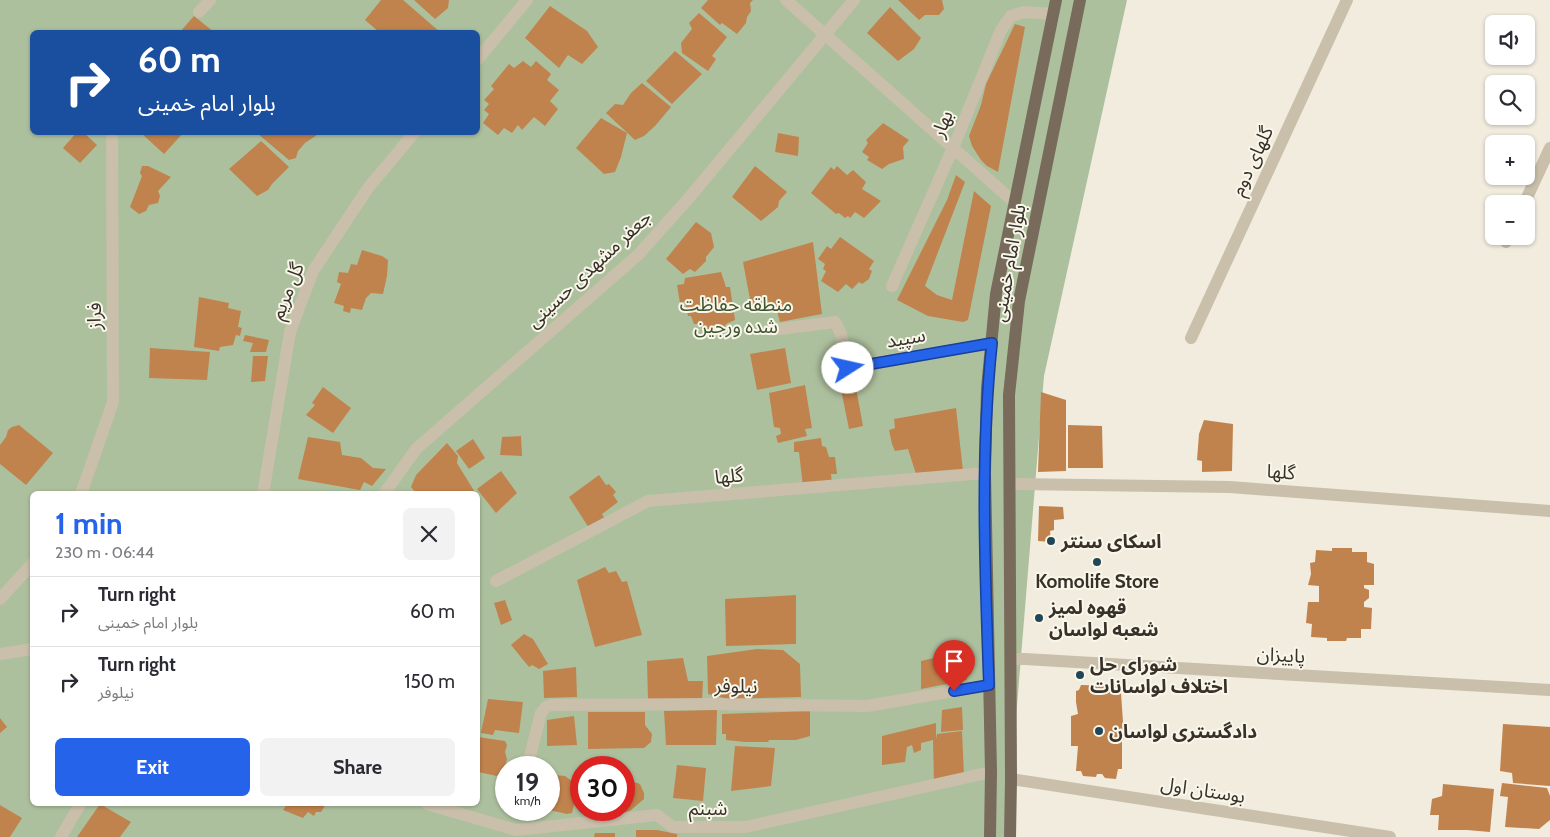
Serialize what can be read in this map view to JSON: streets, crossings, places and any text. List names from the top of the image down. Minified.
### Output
{"streets":{"main road":["بلوار امام خمینی"],"street":["بهار","گلهای دوم","جعفر مشهدی حسینی","گل مریم","فراز","سپید","گلها","پاییزان","نیلوفر","بوستان اول","شبنم"]},"crossings":[["بهار","بلوار امام خمینی"],["بلوار امام خمینی","سپید"],["بلوار امام خمینی","گلها"],["بلوار امام خمینی","پاییزان"],["بلوار امام خمینی","نیلوفر"],["بلوار امام خمینی","بوستان اول"],["بلوار امام خمینی","شبنم"]],"parks":["منطقه حفاظت شده ورجین"],"places":["اسکای سنتر","Komolife Store","قهوه لمیز شعبه لواسان","شورای حل اختلاف لواسانات","دادگستری لواسان"],"page":{"map_buttons":["+","−"],"turn":["60 m","بلوار امام خمینی"],"heading":["1 min","230 m · 06:44"],"list":[{"name":"Turn right","note":"بلوار امام خمینی","value":"60 m"},{"name":"Turn right","note":"نیلوفر","value":"150 m"}],"buttons":["Exit","Share"],"speed":"19 km/h","limit":"30"}}
